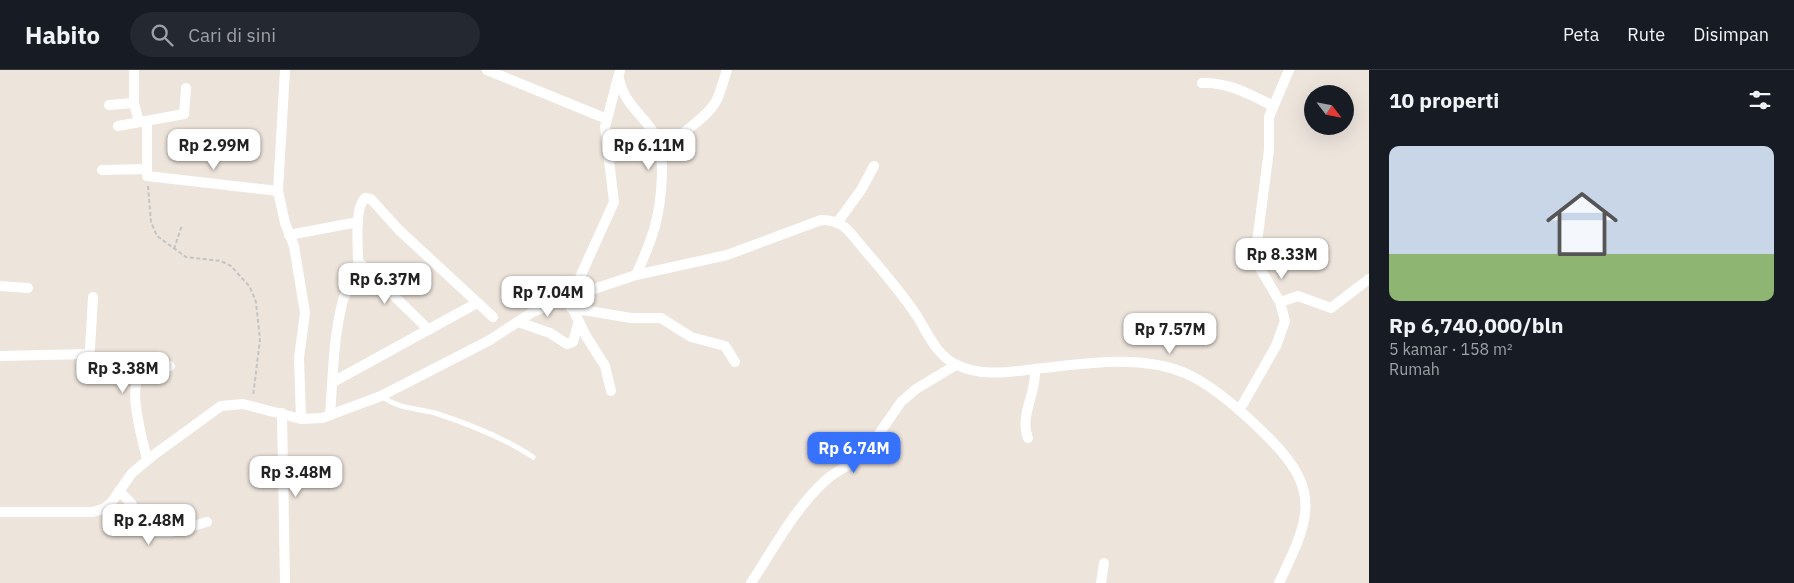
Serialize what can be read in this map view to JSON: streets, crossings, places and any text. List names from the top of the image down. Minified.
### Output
{"north":"bottom right","page":{"header":"Habito","search":"Cari di sini","nav":["Peta","Rute","Disimpan"],"heading":"10 properti","price":["Rp 2.99M","Rp 6.11M","Rp 8.33M","Rp 6.37M","Rp 7.04M","Rp 7.57M","Rp 3.38M","Rp 6.74M","Rp 3.48M","Rp 2.48M"],"list":[{"name":"Rp 6,740,000/bln","note":"5 kamar · 158 m² · Rumah"}]}}
